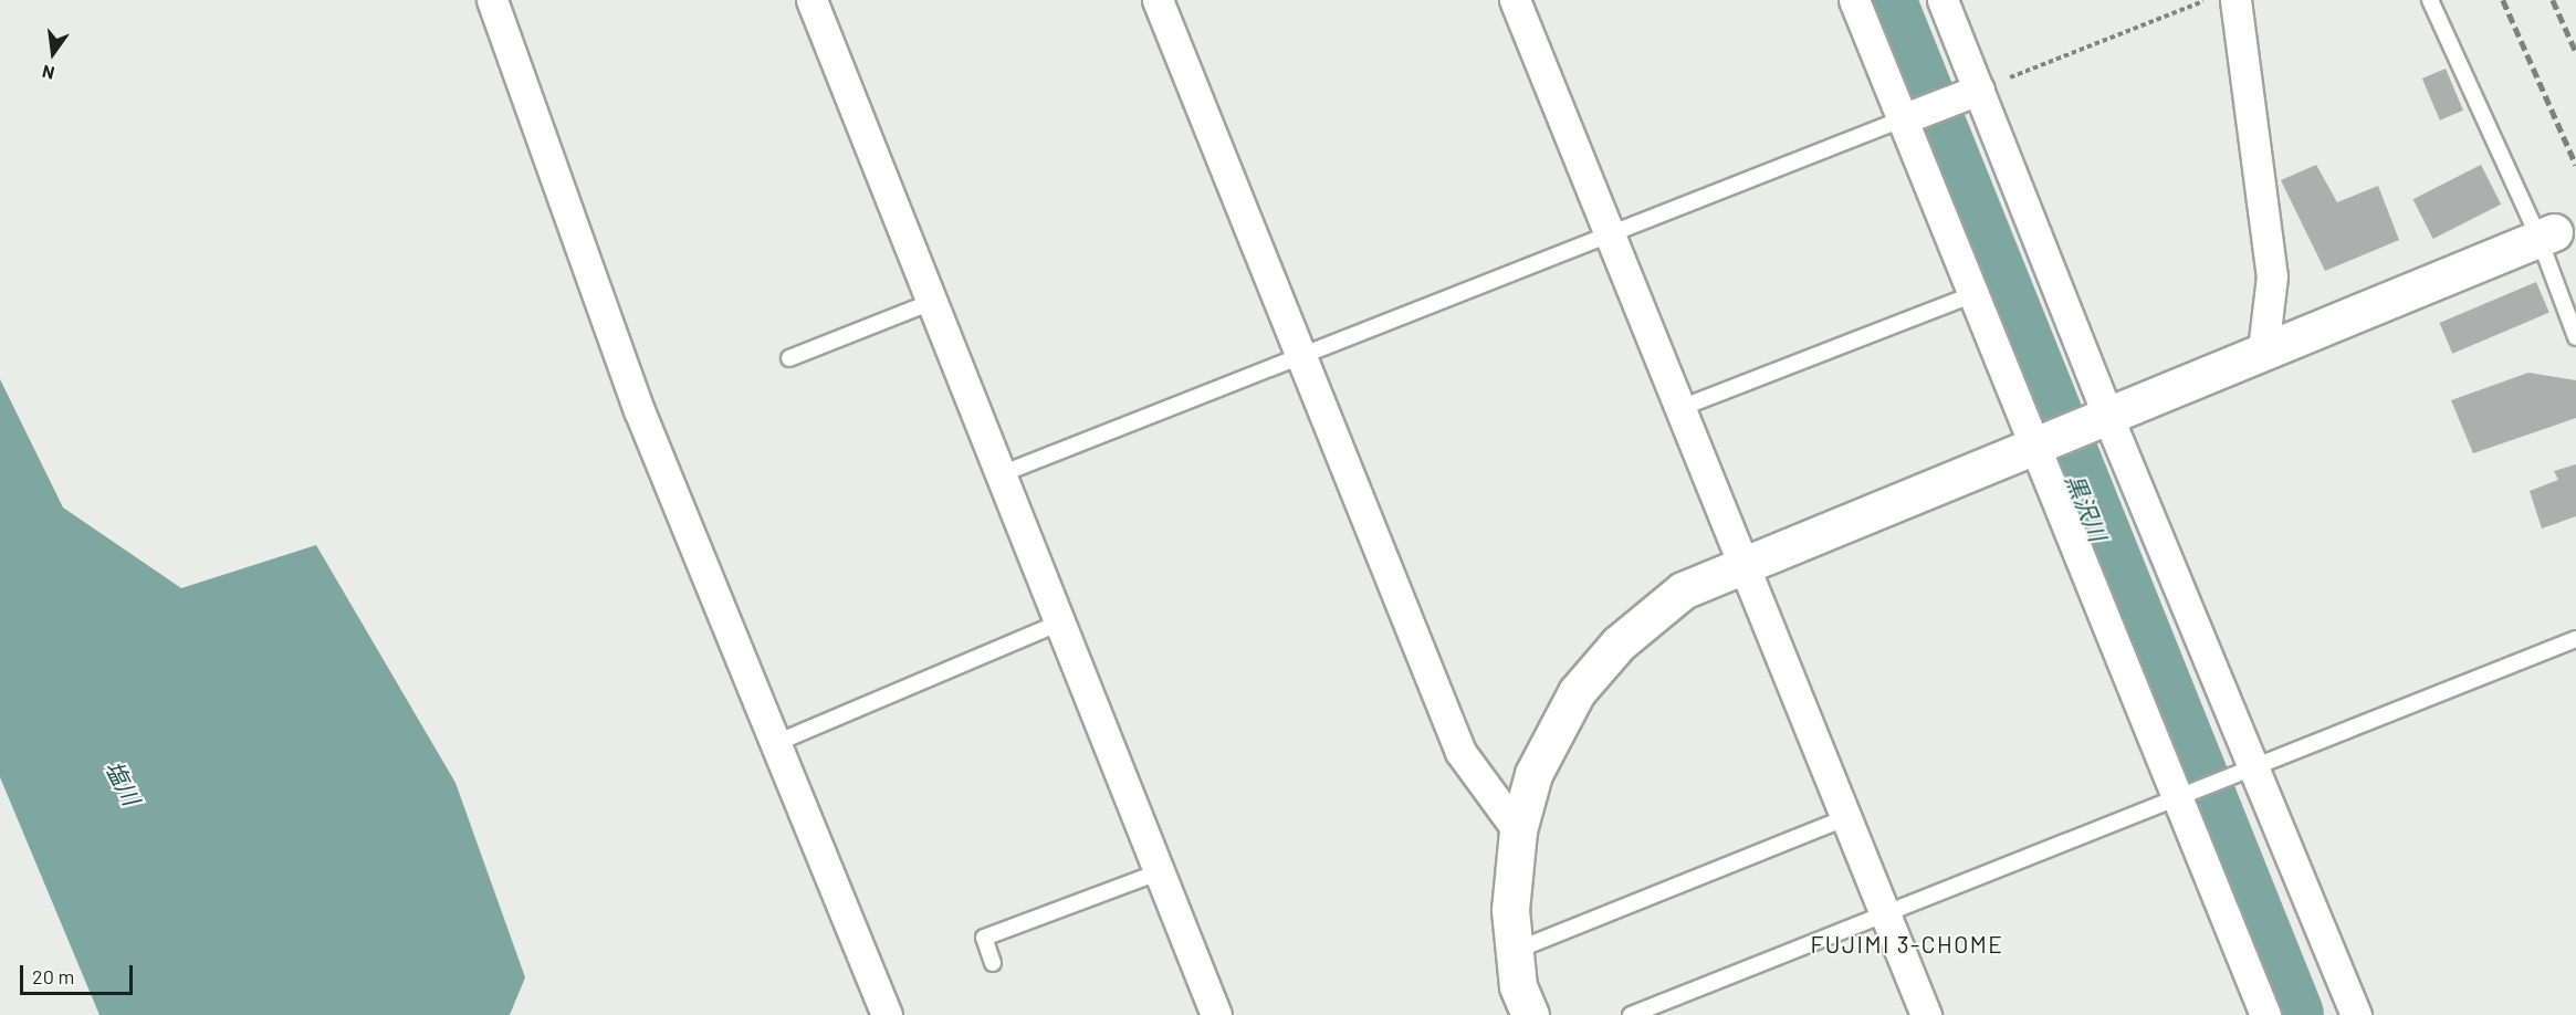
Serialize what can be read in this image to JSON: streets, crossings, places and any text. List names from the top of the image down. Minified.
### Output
{"districts":["FUJIMI 3-CHOME"],"water":["黒沢川","塩川"],"scale_bar":"20 m","north":"bottom"}
